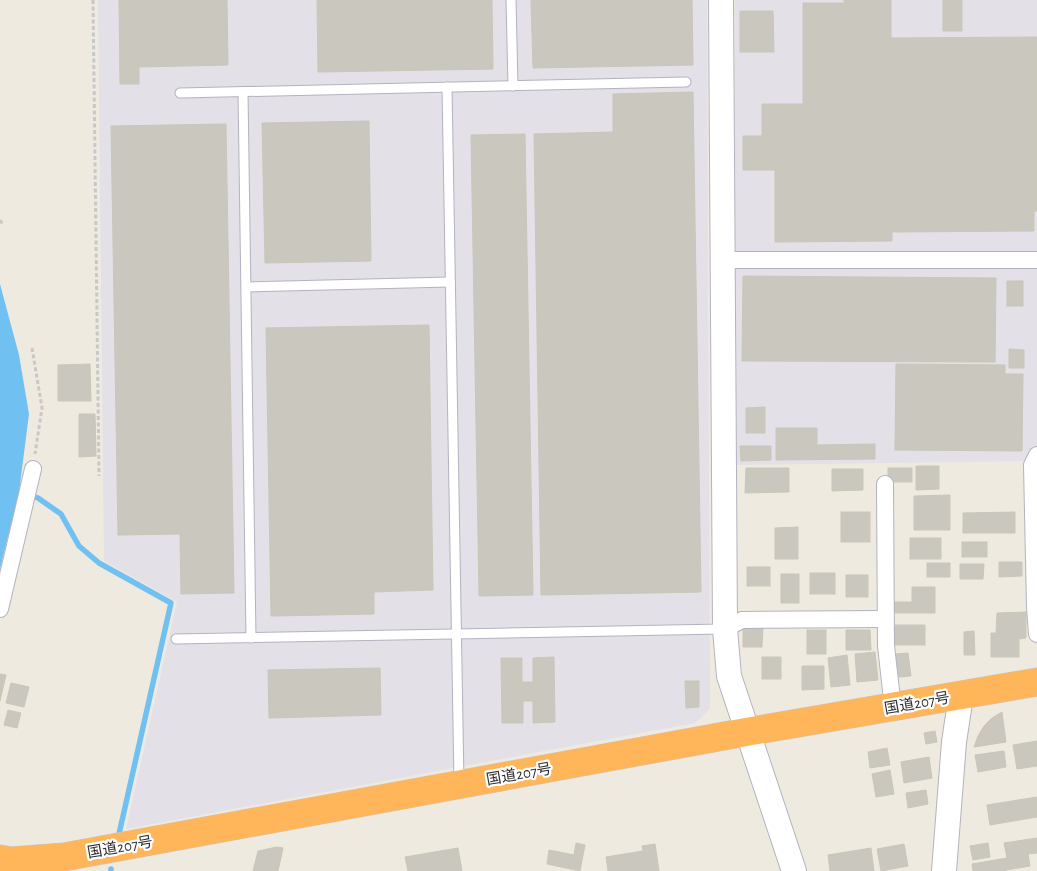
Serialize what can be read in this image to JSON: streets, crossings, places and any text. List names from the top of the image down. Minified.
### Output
{"streets":{"highway":["国道207号"]}}
